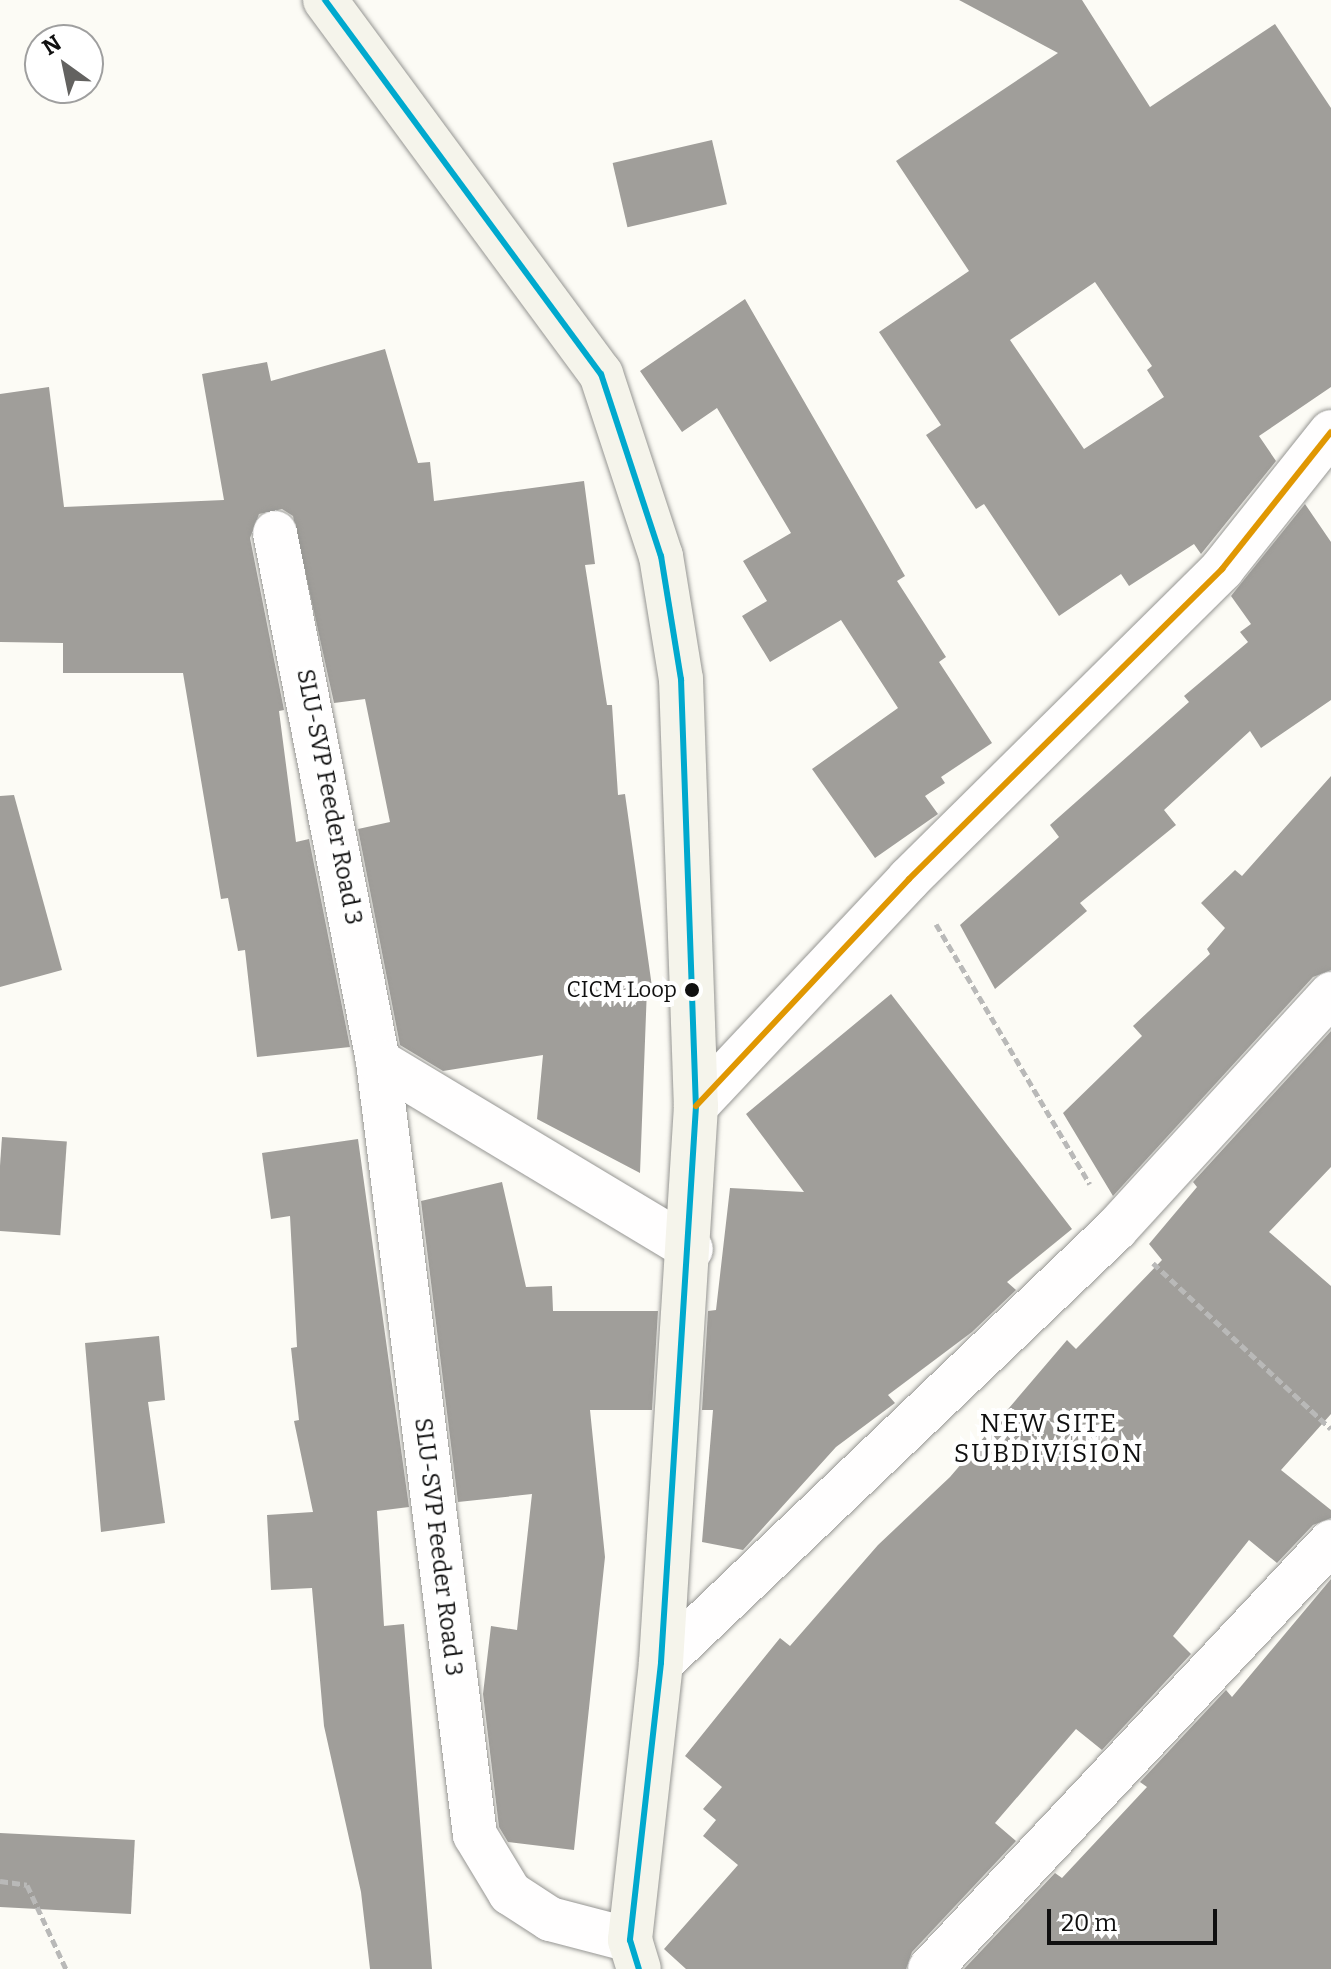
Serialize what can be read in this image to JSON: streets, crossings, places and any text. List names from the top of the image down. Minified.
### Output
{"streets":{"street":["SLU-SVP Feeder Road 3"]},"districts":["NEW SITE SUBDIVISION"],"places":["CICM Loop"],"scale_bar":"20 m","north":"top left"}
